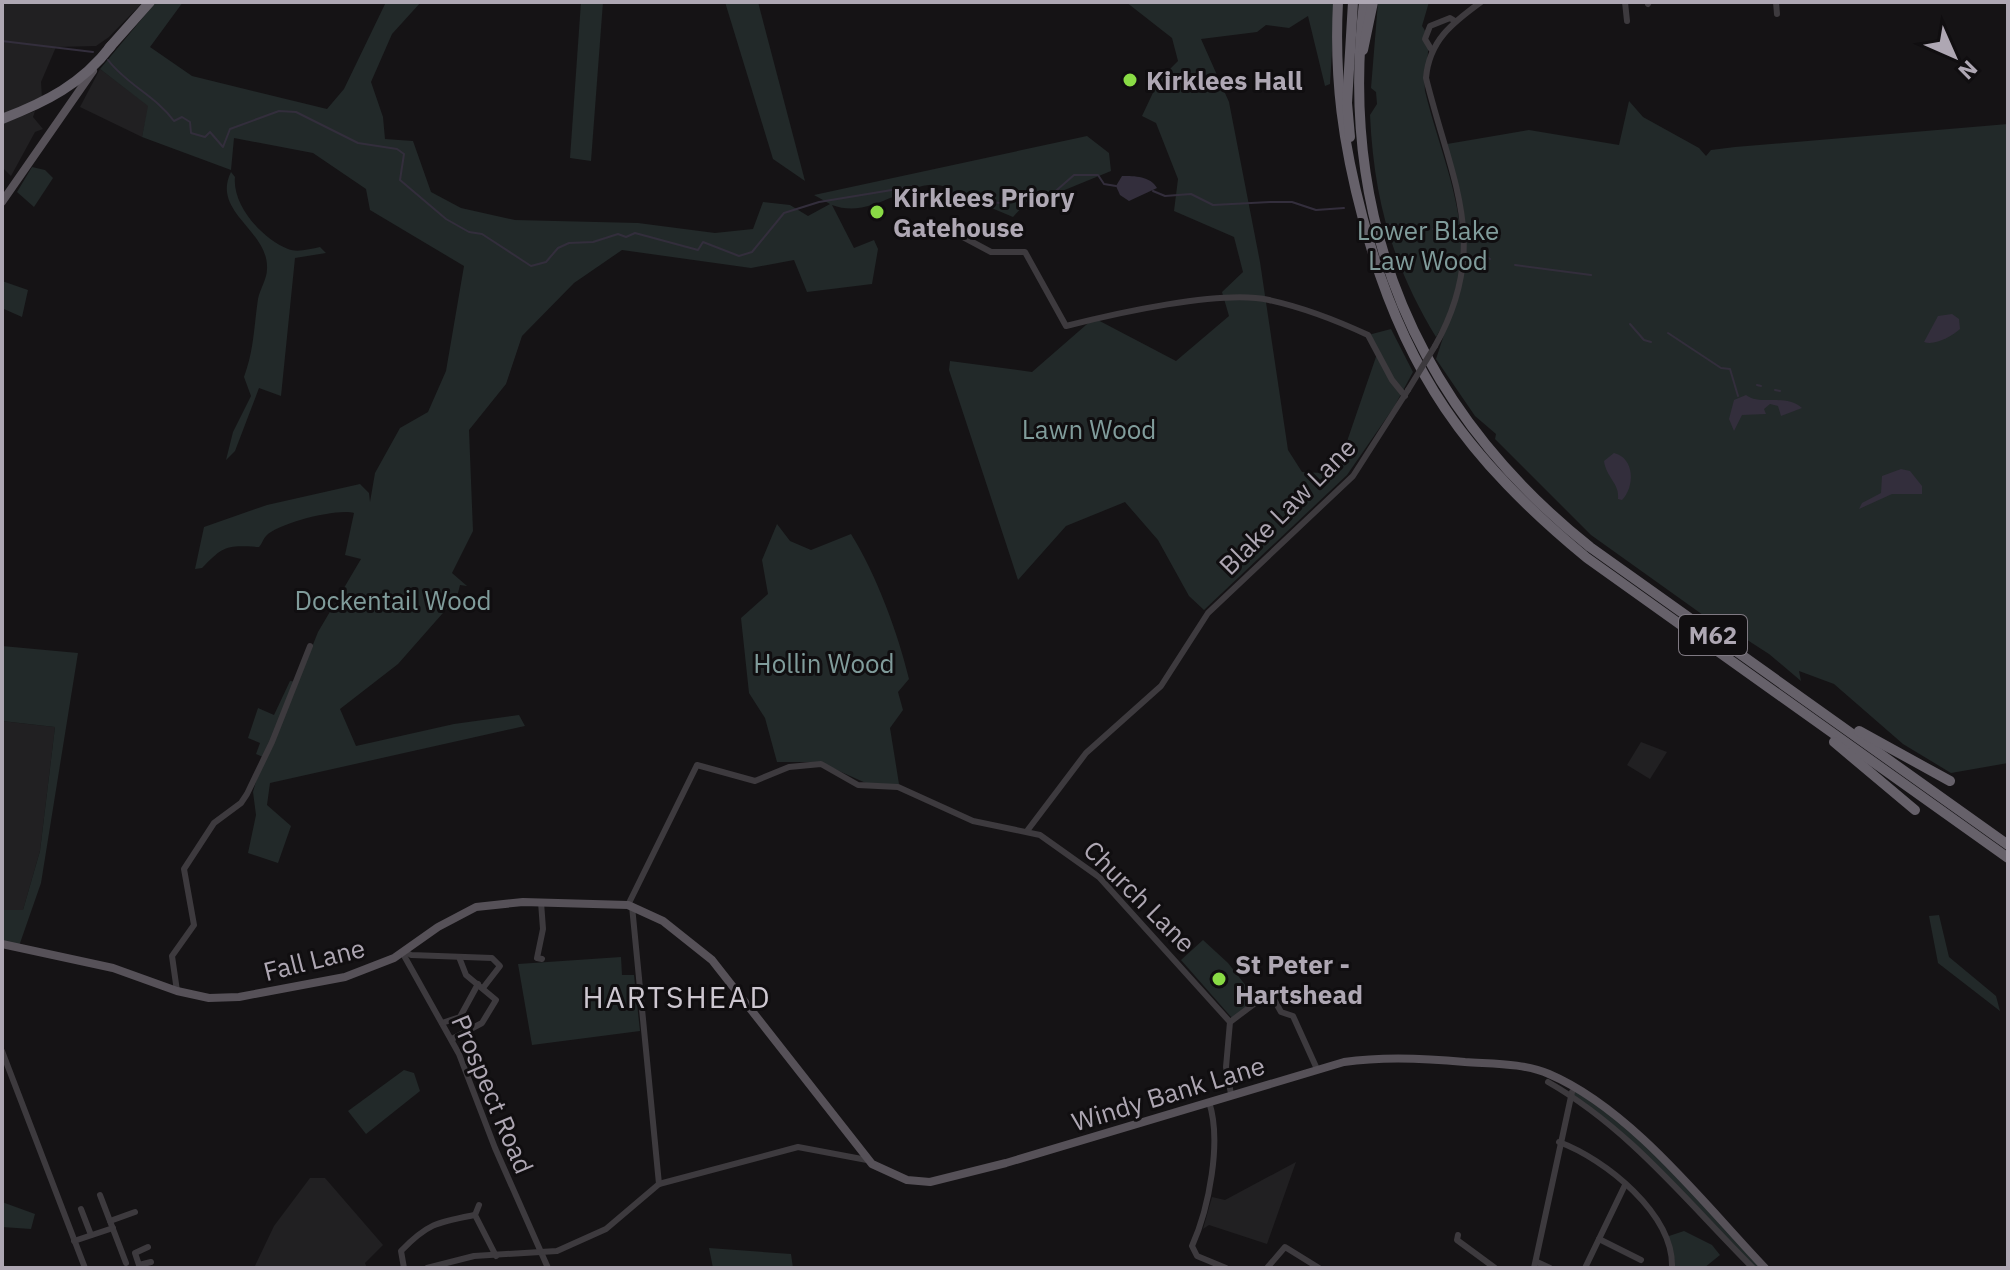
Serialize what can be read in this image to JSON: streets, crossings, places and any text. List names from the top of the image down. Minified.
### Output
{"streets":{"highway":["M62"],"main road":["Fall Lane","Windy Bank Lane"],"street":["Blake Law Lane","Church Lane","Prospect Road"]},"crossings":[["Blake Law Lane","Church Lane"],["Church Lane","Fall Lane"],["Fall Lane","Prospect Road"],["Windy Bank Lane","Prospect Road"]],"districts":["HARTSHEAD"],"parks":["Lower Blake Law Wood","Lawn Wood","Dockentail Wood","Hollin Wood"],"places":["Kirklees Hall","Kirklees Priory Gatehouse","St Peter - Hartshead"],"north":"bottom right"}
